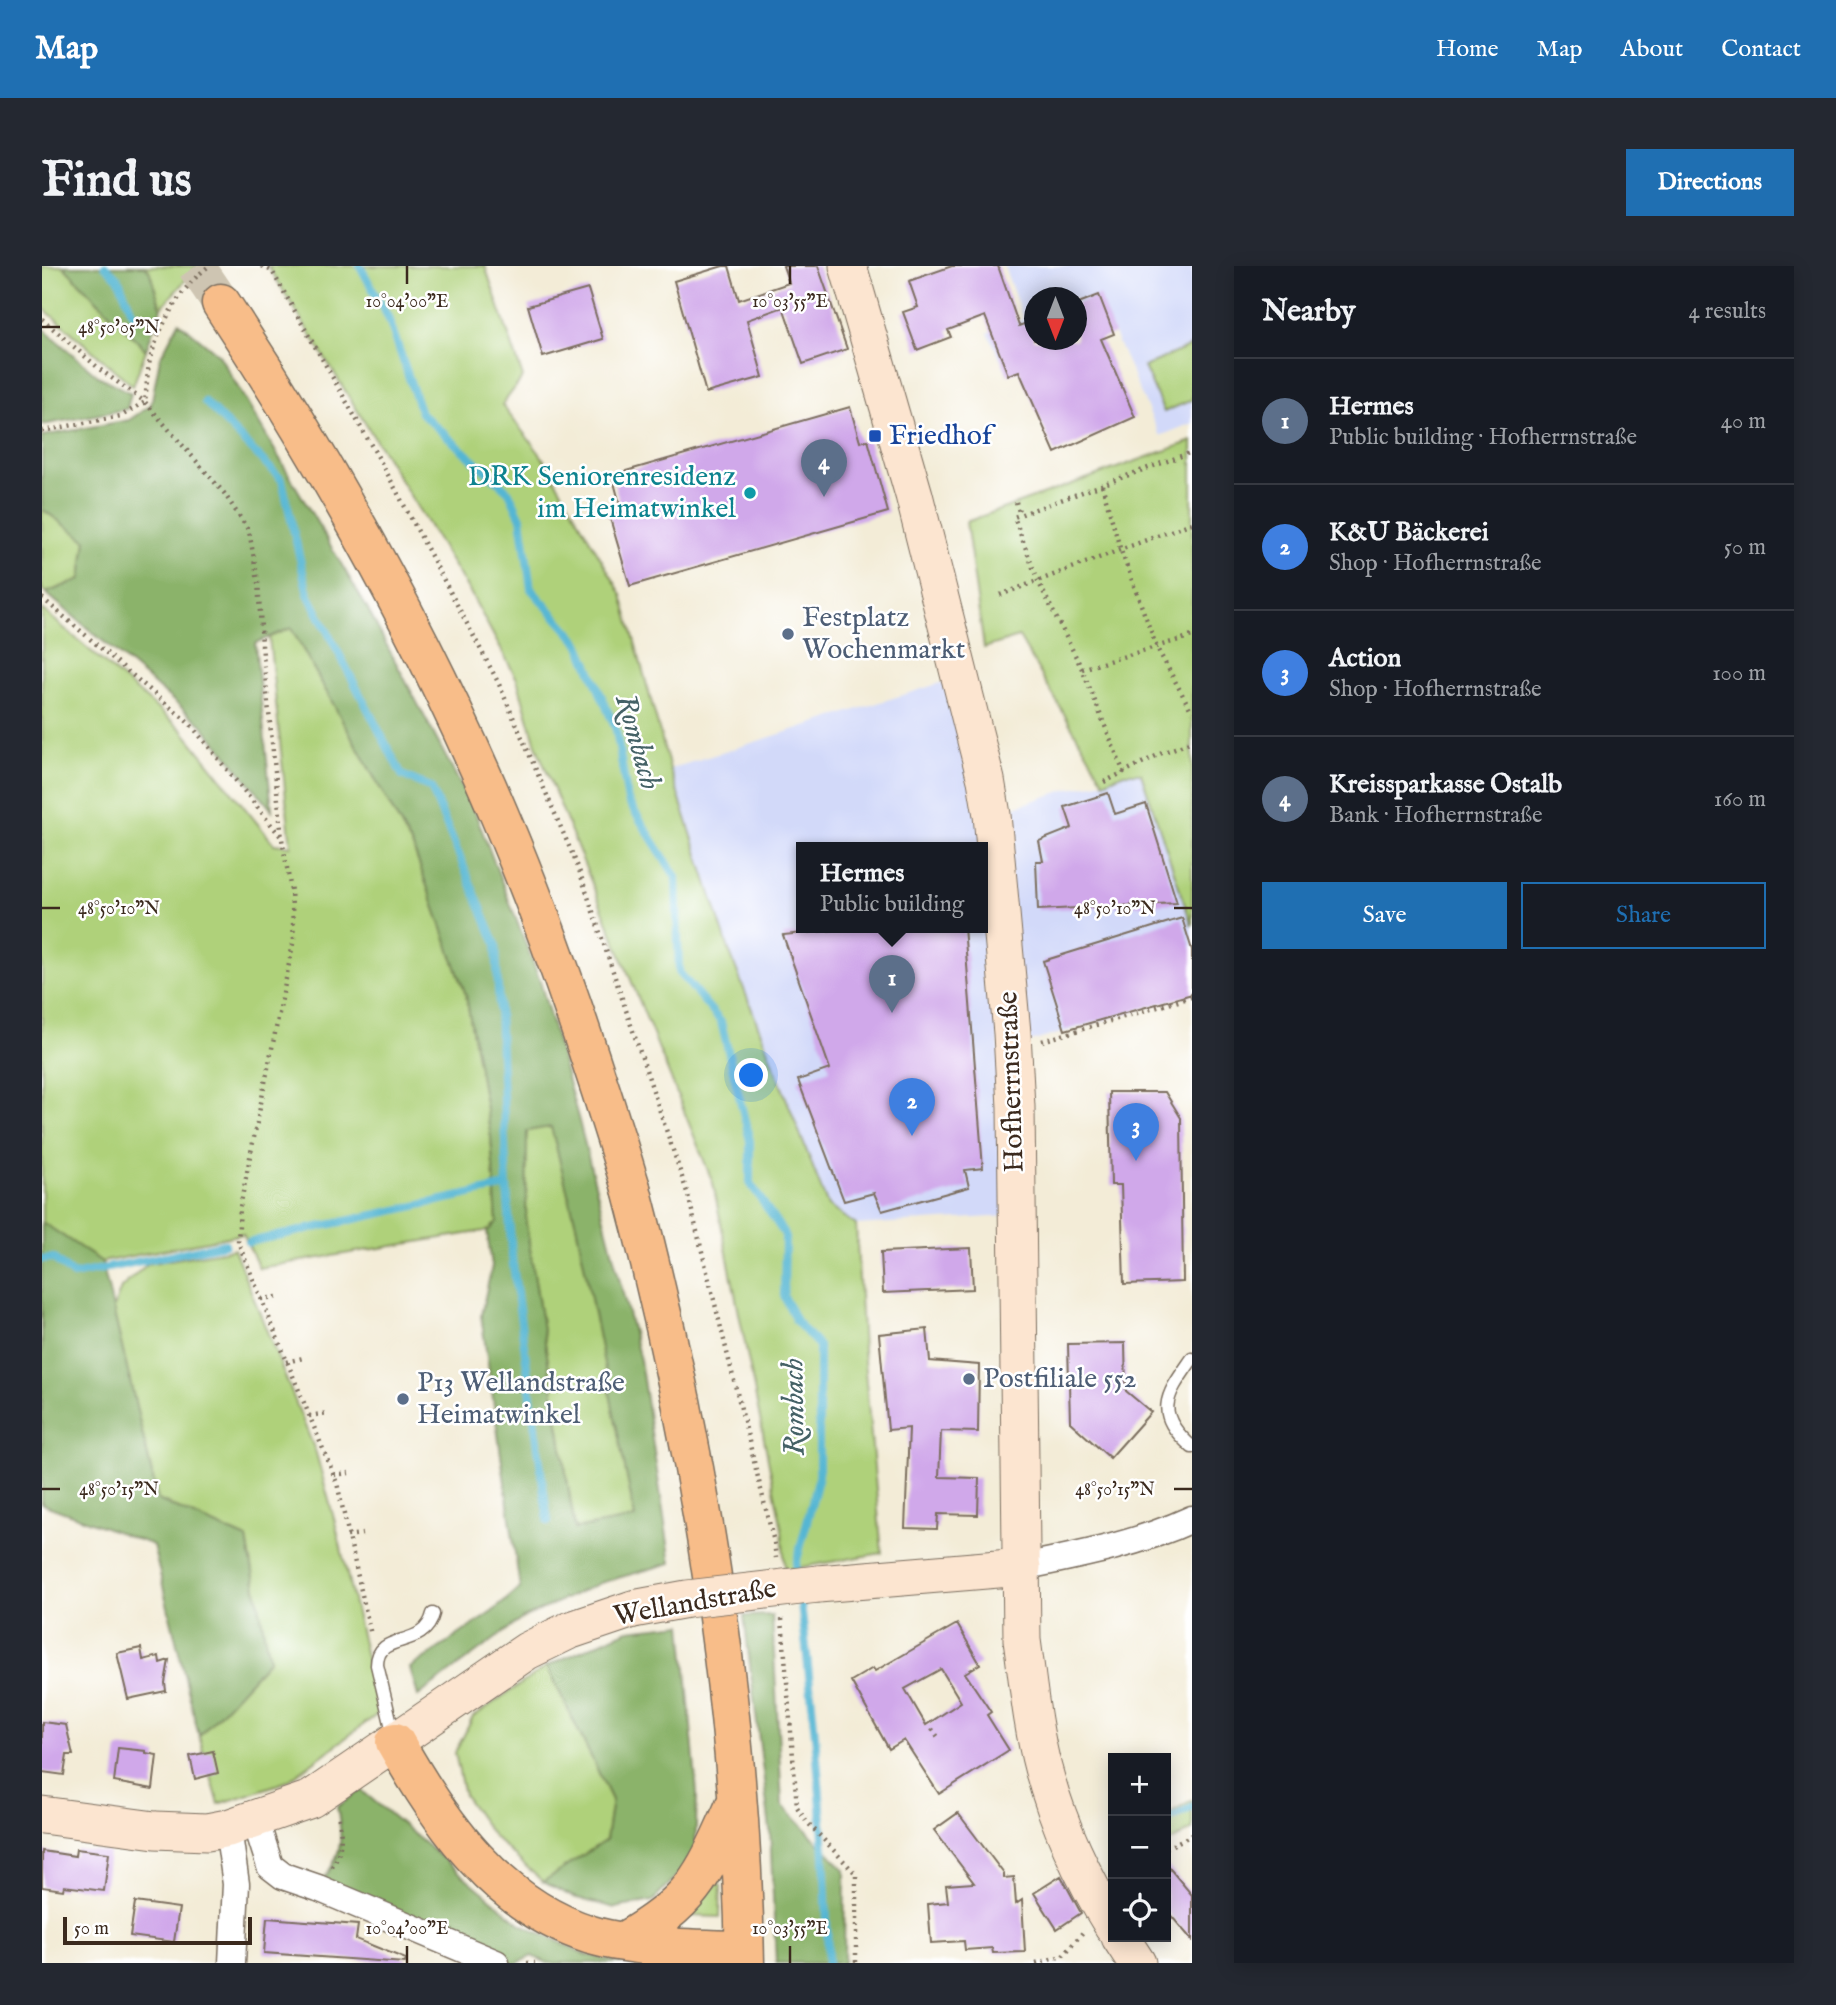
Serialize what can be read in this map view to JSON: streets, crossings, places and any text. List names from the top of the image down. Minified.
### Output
{"streets":{"main road":["Hofherrnstraße","Wellandstraße"]},"crossings":[["Hofherrnstraße","Wellandstraße"]],"water":["Rombach"],"places":{"transit":["Friedhof"],"other":["DRK Seniorenresidenz im Heimatwinkel","Festplatz Wochenmarkt","Postfiliale 552","P13 Wellandstraße Heimatwinkel"]},"scale_bar":"50 m","north":"bottom","page":{"header":"Map","nav":["Home","Map","About","Contact"],"buttons":["Directions",["Save","Share"]],"title":"Find us","heading":["Nearby","4 results"],"list":[{"mark":"1","name":"Hermes","note":"Public building · Hofherrnstraße","value":"40 m"},{"mark":"2","name":"K&U Bäckerei","note":"Shop · Hofherrnstraße","value":"50 m"},{"mark":"3","name":"Action","note":"Shop · Hofherrnstraße","value":"100 m"},{"mark":"4","name":"Kreissparkasse Ostalb","note":"Bank · Hofherrnstraße","value":"160 m"}],"pins":["4","1","2","3"],"popup":["Hermes","Public building"],"map_buttons":["+","−"],"scale":"50 m"},"coordinates":["10°04'00\"E","10°03'55\"E","48°50'05\"N","48°50'10\"N","48°50'15\"N"]}
